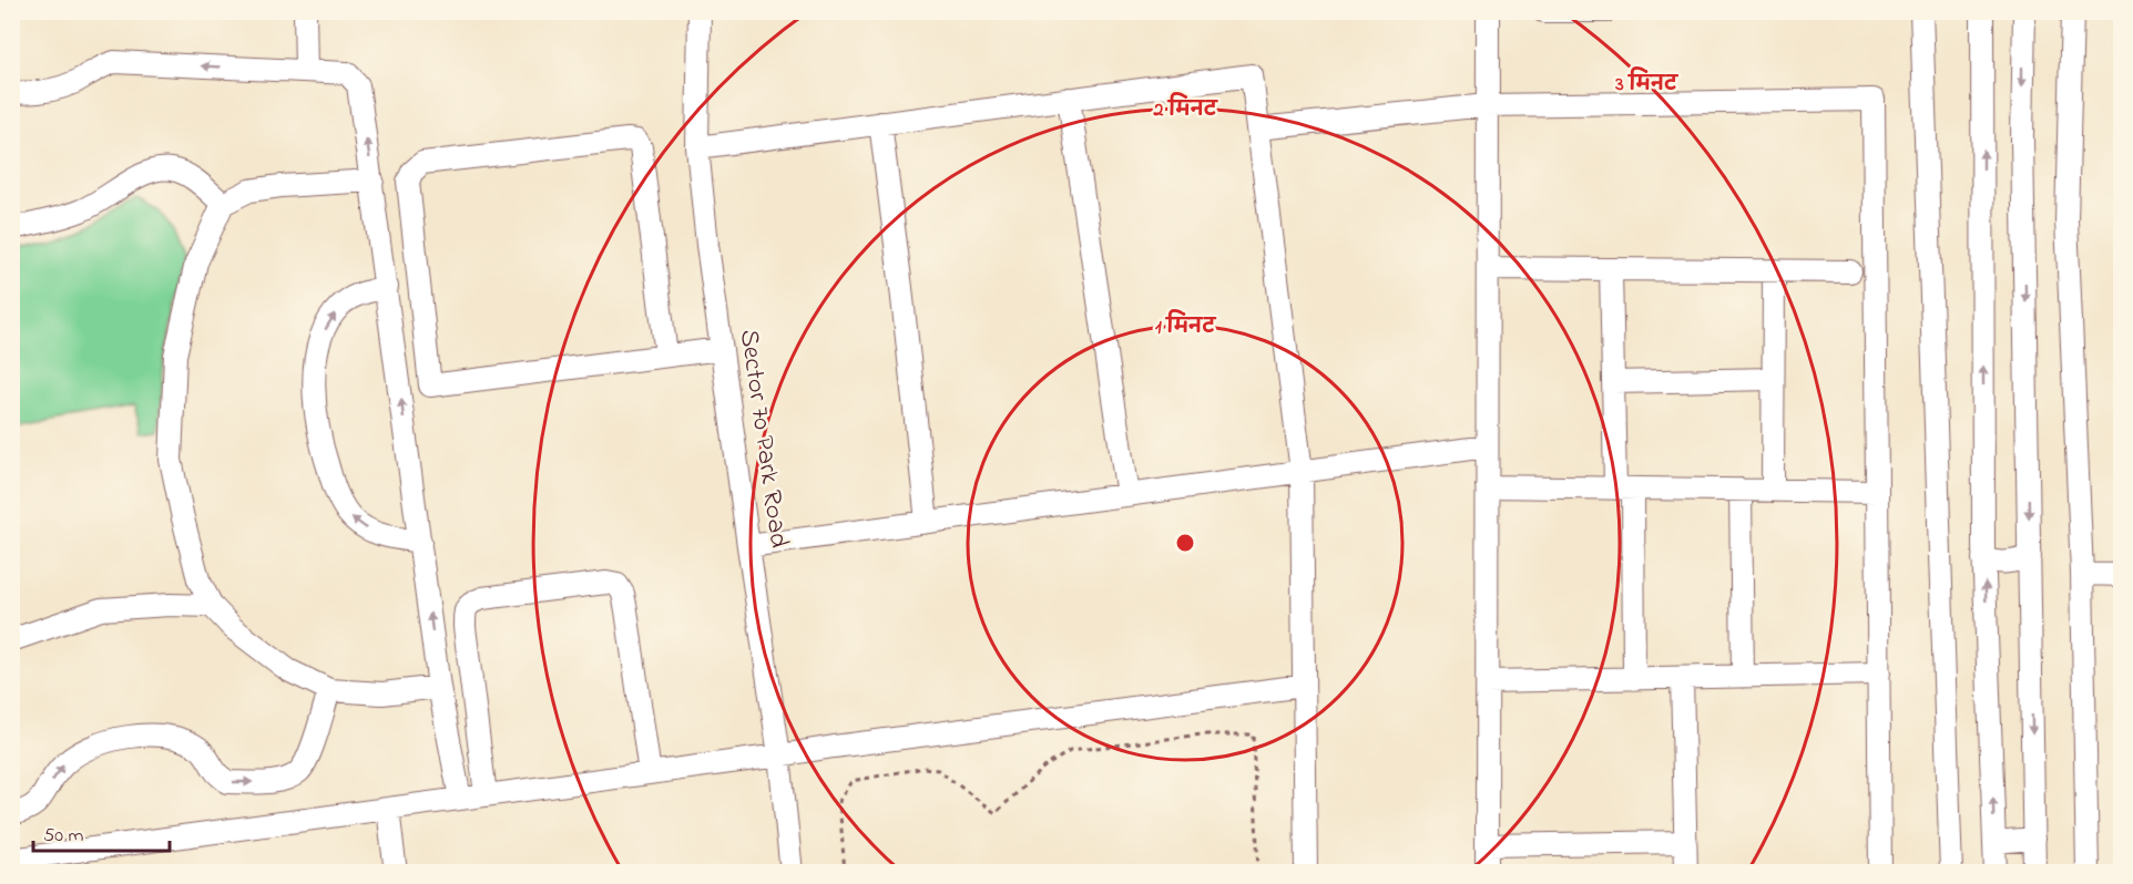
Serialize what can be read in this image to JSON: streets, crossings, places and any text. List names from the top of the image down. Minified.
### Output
{"streets":{"street":["Sector 70 Park Road"]},"scale_bar":"50 m","rings":["3 मिनट","2 मिनट","1 मिनट"]}
